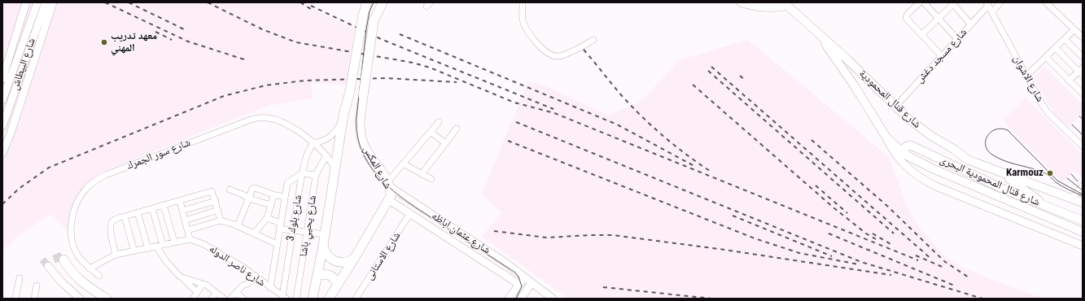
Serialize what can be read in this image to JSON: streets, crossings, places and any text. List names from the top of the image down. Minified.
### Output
{"streets":{"main road":["شارع قنال المحمودية","شارع المكس","شارع قنال المحمودية البحرى"],"street":["شارع مسجد دغش","شارع البيطاش","شارع الاشوان","شارع سور الجمرك","شارع بلوك 3","شارع يحيي باشا","شارع عثمان اباظه","شارع الاستانى","شارع ناصر الدوله"]},"crossings":[["شارع مسجد دغش","شارع الاشوان"],["شارع مسجد دغش","شارع قنال المحمودية"],["شارع قنال المحمودية","شارع قنال المحمودية البحرى"],["شارع سور الجمرك","شارع بلوك 3"],["شارع سور الجمرك","شارع يحيي باشا"],["شارع المكس","شارع عثمان اباظه"],["شارع بلوك 3","شارع ناصر الدوله"],["شارع عثمان اباظه","شارع الاستانى"]],"places":["معهد تدريب المهني","Karmouz"]}
